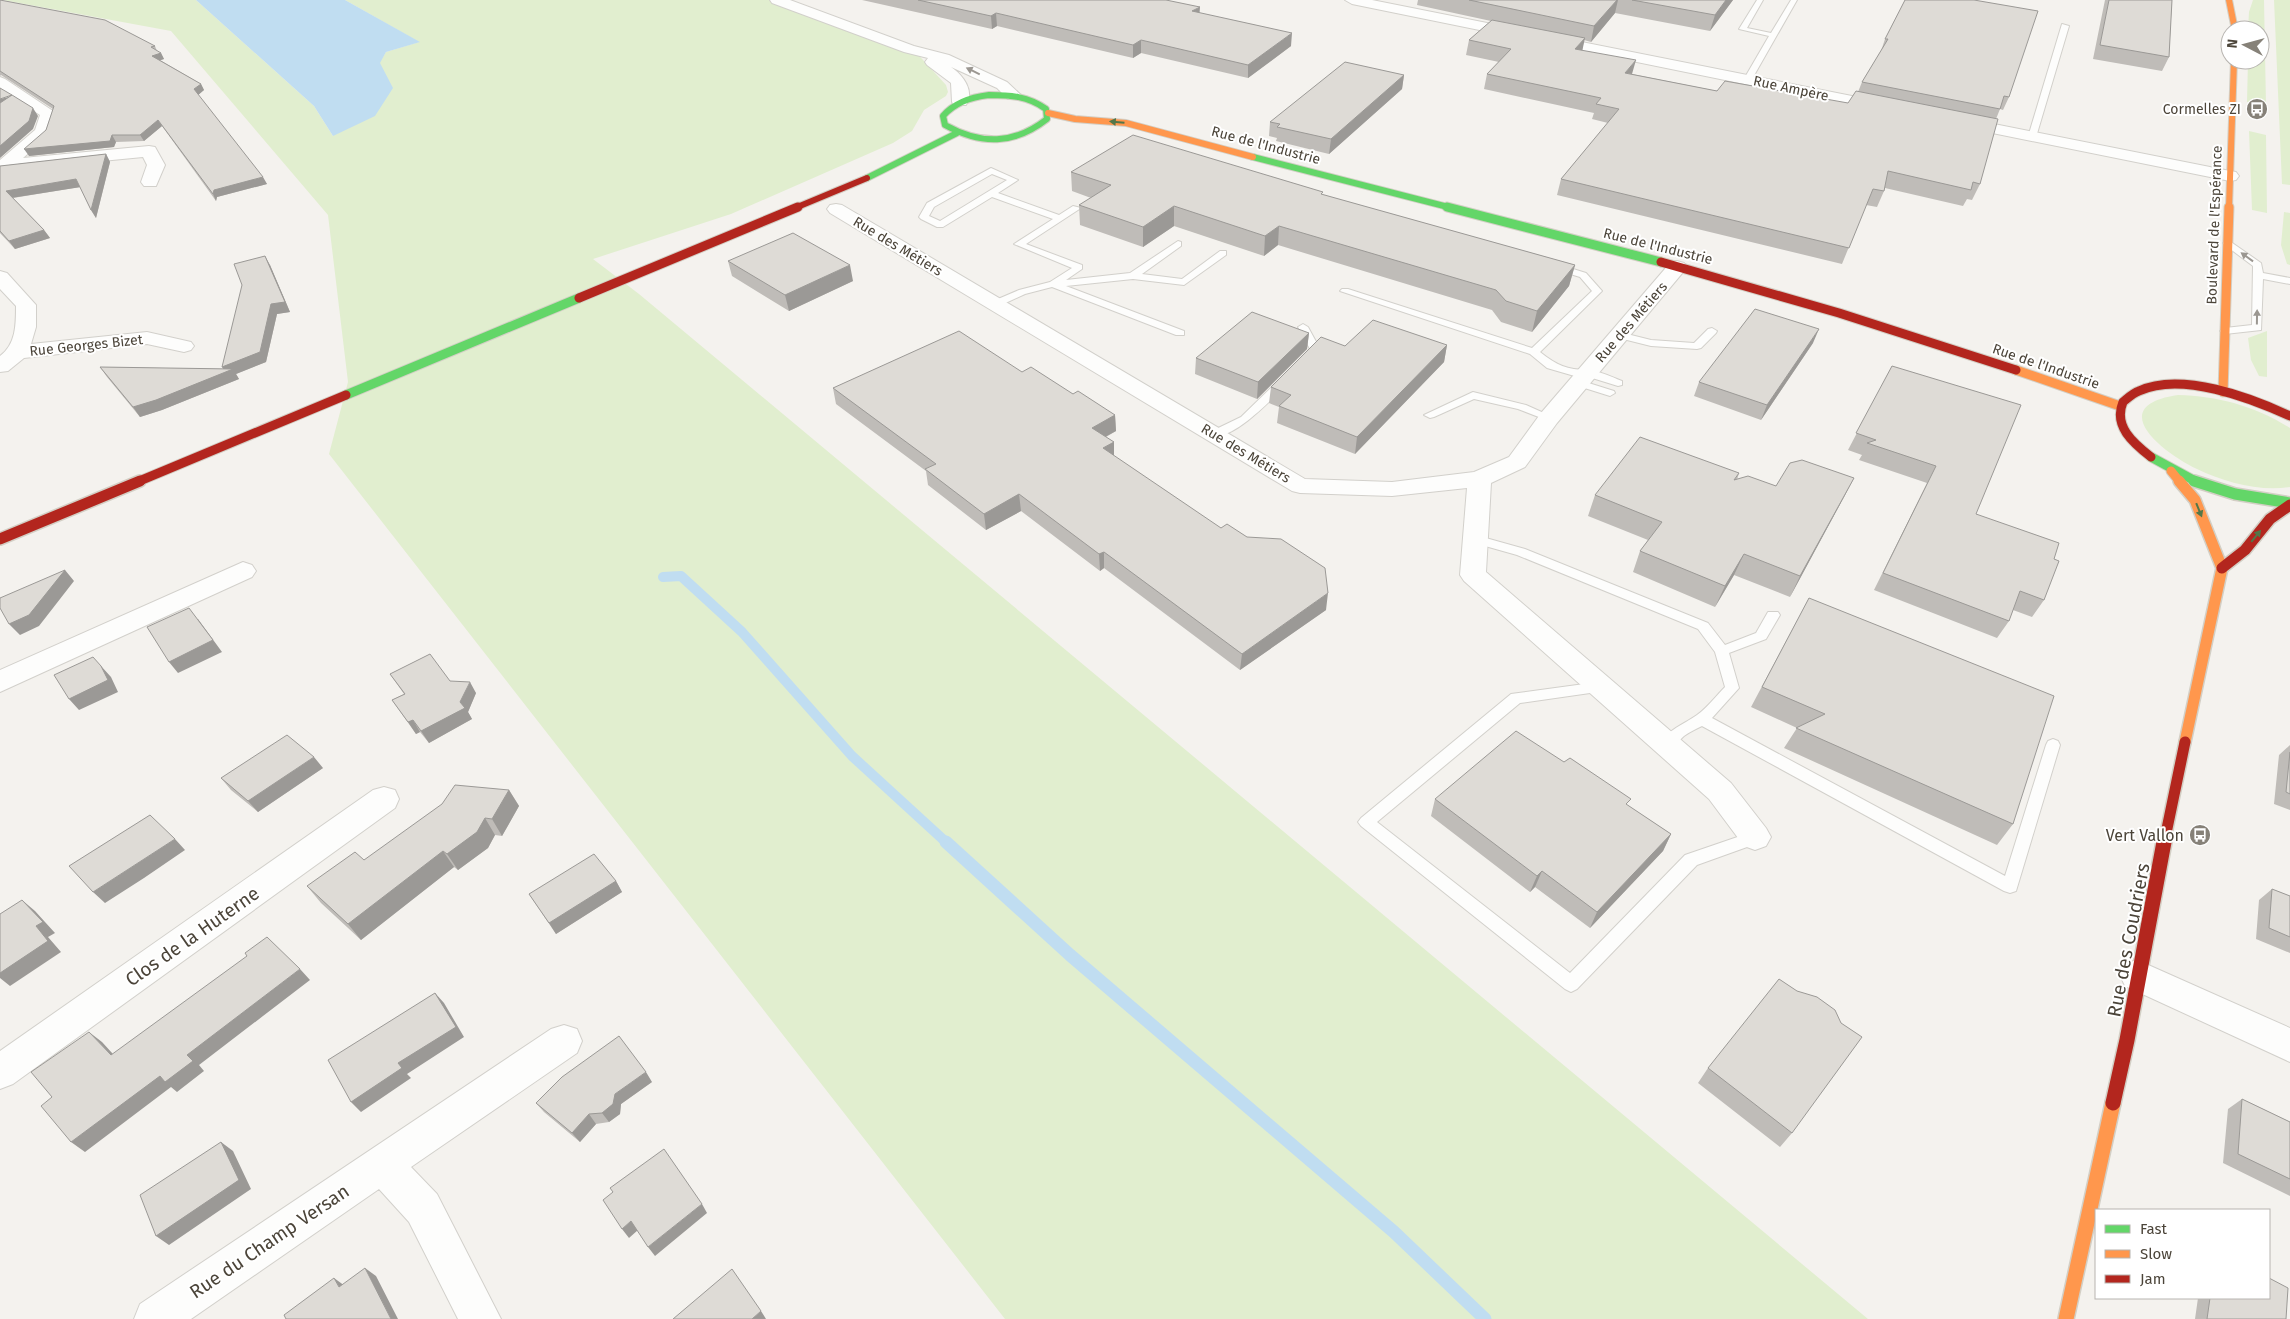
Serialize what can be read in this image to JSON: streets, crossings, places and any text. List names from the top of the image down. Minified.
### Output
{"streets":{"street":["Rue Ampère","Rue de l'Industrie","Boulevard de l'Espérance","Rue des Métiers","Rue Georges Bizet","Clos de la Huterne","Rue des Coudriers","Rue du Champ Versan"]},"crossings":[["Rue de l'Industrie","Rue des Métiers"]],"places":{"bus stop":["Cormelles ZI","Vert Vallon"]},"legend":["Fast","Slow","Jam"],"north":"left"}
